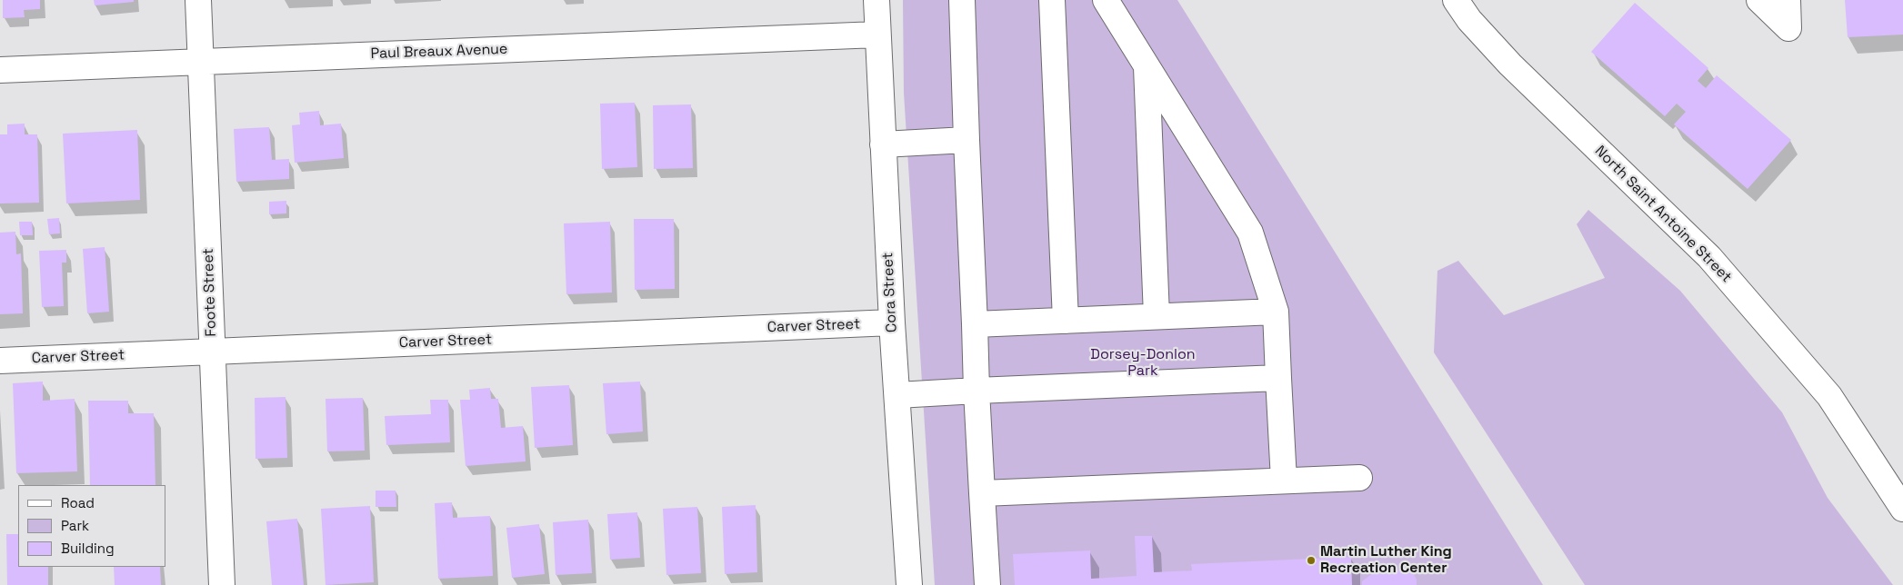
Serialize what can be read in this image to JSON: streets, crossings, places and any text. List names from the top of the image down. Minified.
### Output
{"streets":{"street":["Paul Breaux Avenue","North Saint Antoine Street","Foote Street","Cora Street","Carver Street"]},"crossings":[["Paul Breaux Avenue","Foote Street"],["Paul Breaux Avenue","Cora Street"],["Foote Street","Carver Street"],["Cora Street","Carver Street"]],"parks":["Dorsey-Donlon Park"],"places":["Martin Luther King Recreation Center"],"legend":["Road","Park","Building"]}
